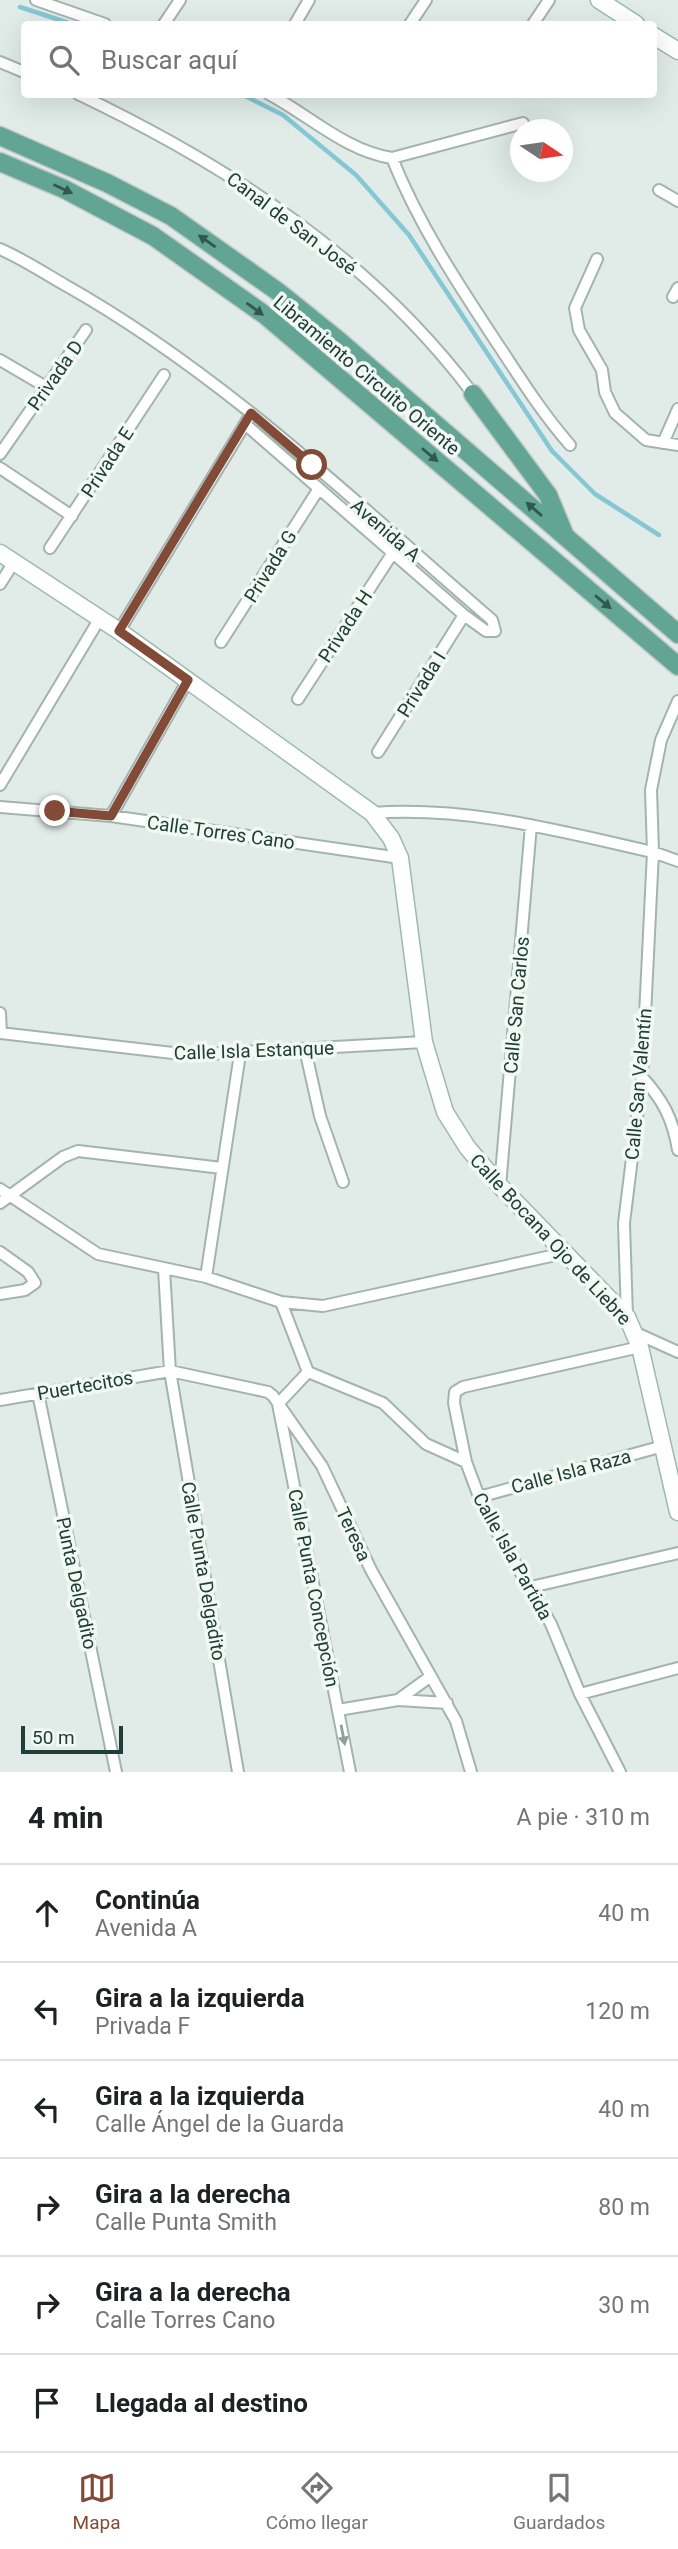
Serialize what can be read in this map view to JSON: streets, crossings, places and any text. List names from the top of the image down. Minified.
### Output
{"streets":{"main road":["Libramiento Circuito Oriente"],"street":["Canal de San José","Privada D","Privada E","Avenida A","Privada G","Privada H","Privada I","Calle Torres Cano","Calle San Carlos","Calle Isla Estanque","Calle San Valentín","Calle Bocana Ojo de Liebre","Puertecitos","Calle Isla Raza","Teresa","Calle Isla Partida","Calle Punta Delgadito","Punta Delgadito","Calle Punta Concepción"]},"crossings":[["Avenida A","Privada G"],["Avenida A","Privada H"],["Avenida A","Privada I"],["Calle Torres Cano","Calle Bocana Ojo de Liebre"],["Calle San Carlos","Calle Bocana Ojo de Liebre"],["Calle Isla Estanque","Calle Bocana Ojo de Liebre"],["Calle San Valentín","Calle Bocana Ojo de Liebre"],["Calle Bocana Ojo de Liebre","Calle Isla Raza"],["Calle Bocana Ojo de Liebre","Calle Isla Partida"],["Puertecitos","Teresa"],["Puertecitos","Calle Punta Delgadito"],["Puertecitos","Punta Delgadito"],["Calle Isla Raza","Calle Isla Partida"],["Teresa","Calle Punta Delgadito"],["Teresa","Calle Punta Concepción"]],"scale_bar":"50 m","north":"right","page":{"search":"Buscar aquí","scale":"50 m","heading":["4 min","A pie · 310 m"],"list":[["Continúa","Avenida A","40 m"],["Gira a la izquierda","Privada F","120 m"],["Gira a la izquierda","Calle Ángel de la Guarda","40 m"],["Gira a la derecha","Calle Punta Smith","80 m"],["Gira a la derecha","Calle Torres Cano","30 m"],"Llegada al destino"],"nav":["Mapa","Cómo llegar","Guardados"]}}
